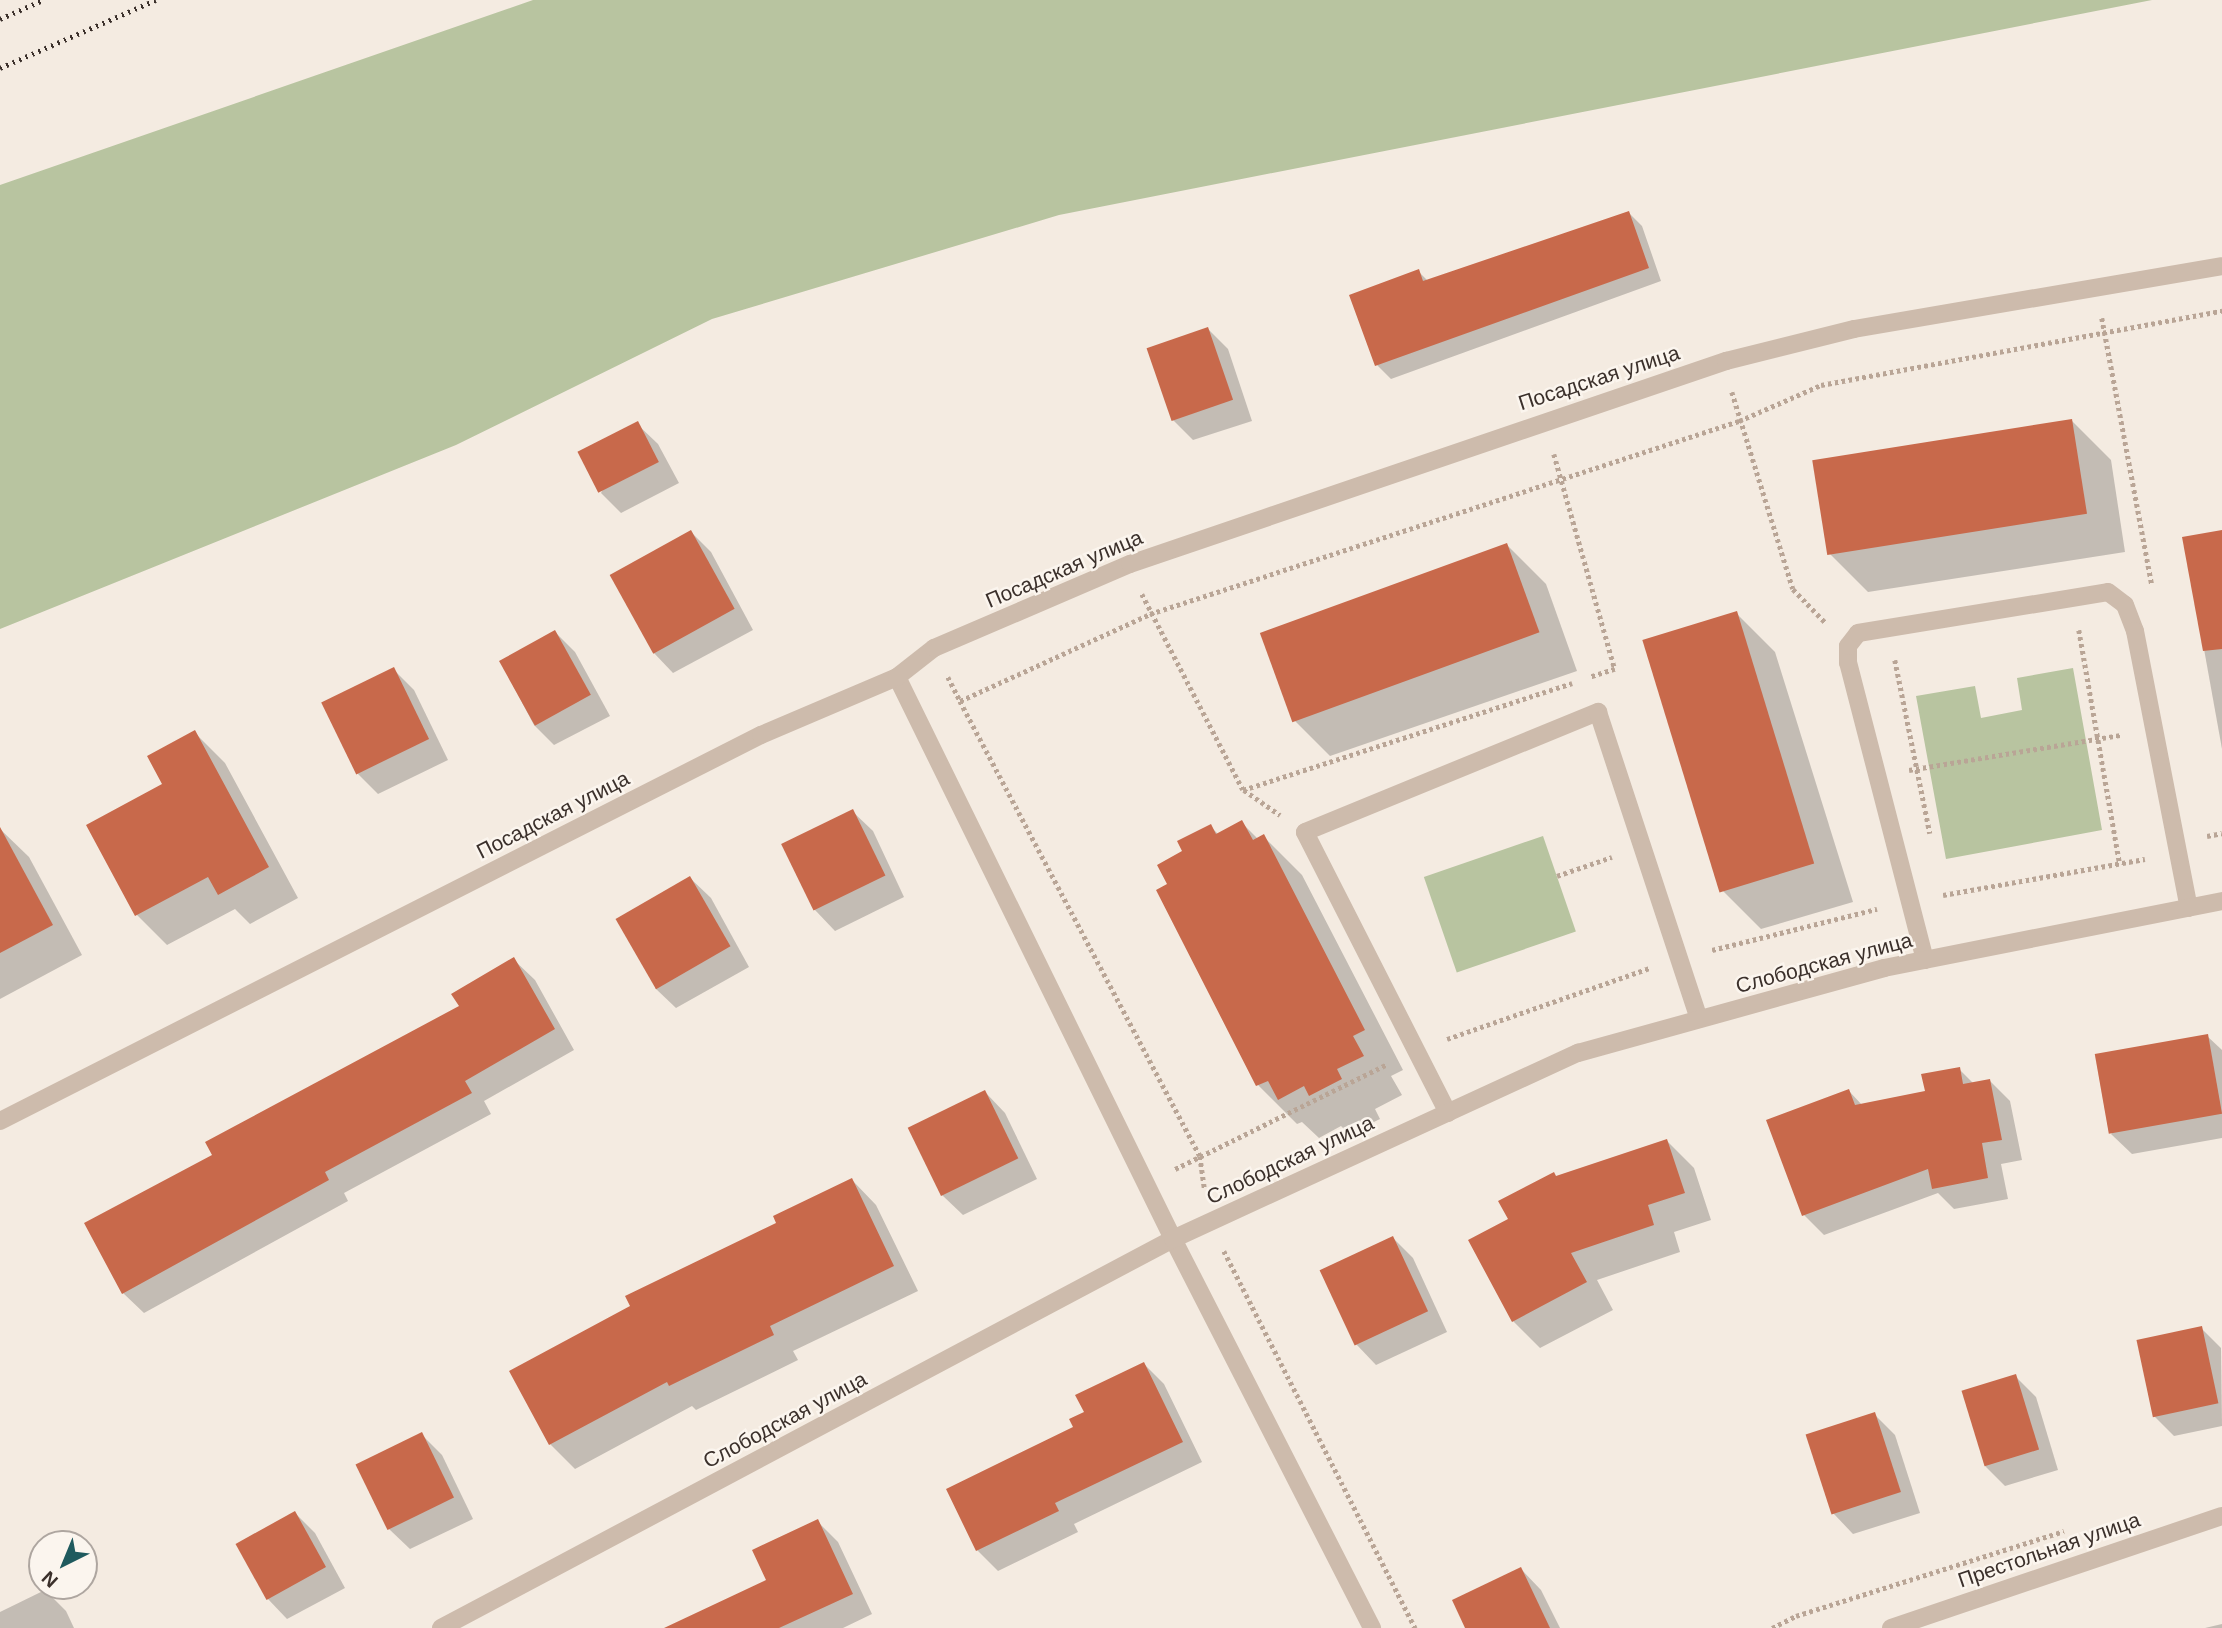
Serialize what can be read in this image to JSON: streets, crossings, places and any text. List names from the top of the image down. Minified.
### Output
{"streets":{"street":["Посадская улица","Слободская улица","Престольная улица"]},"north":"bottom left"}
